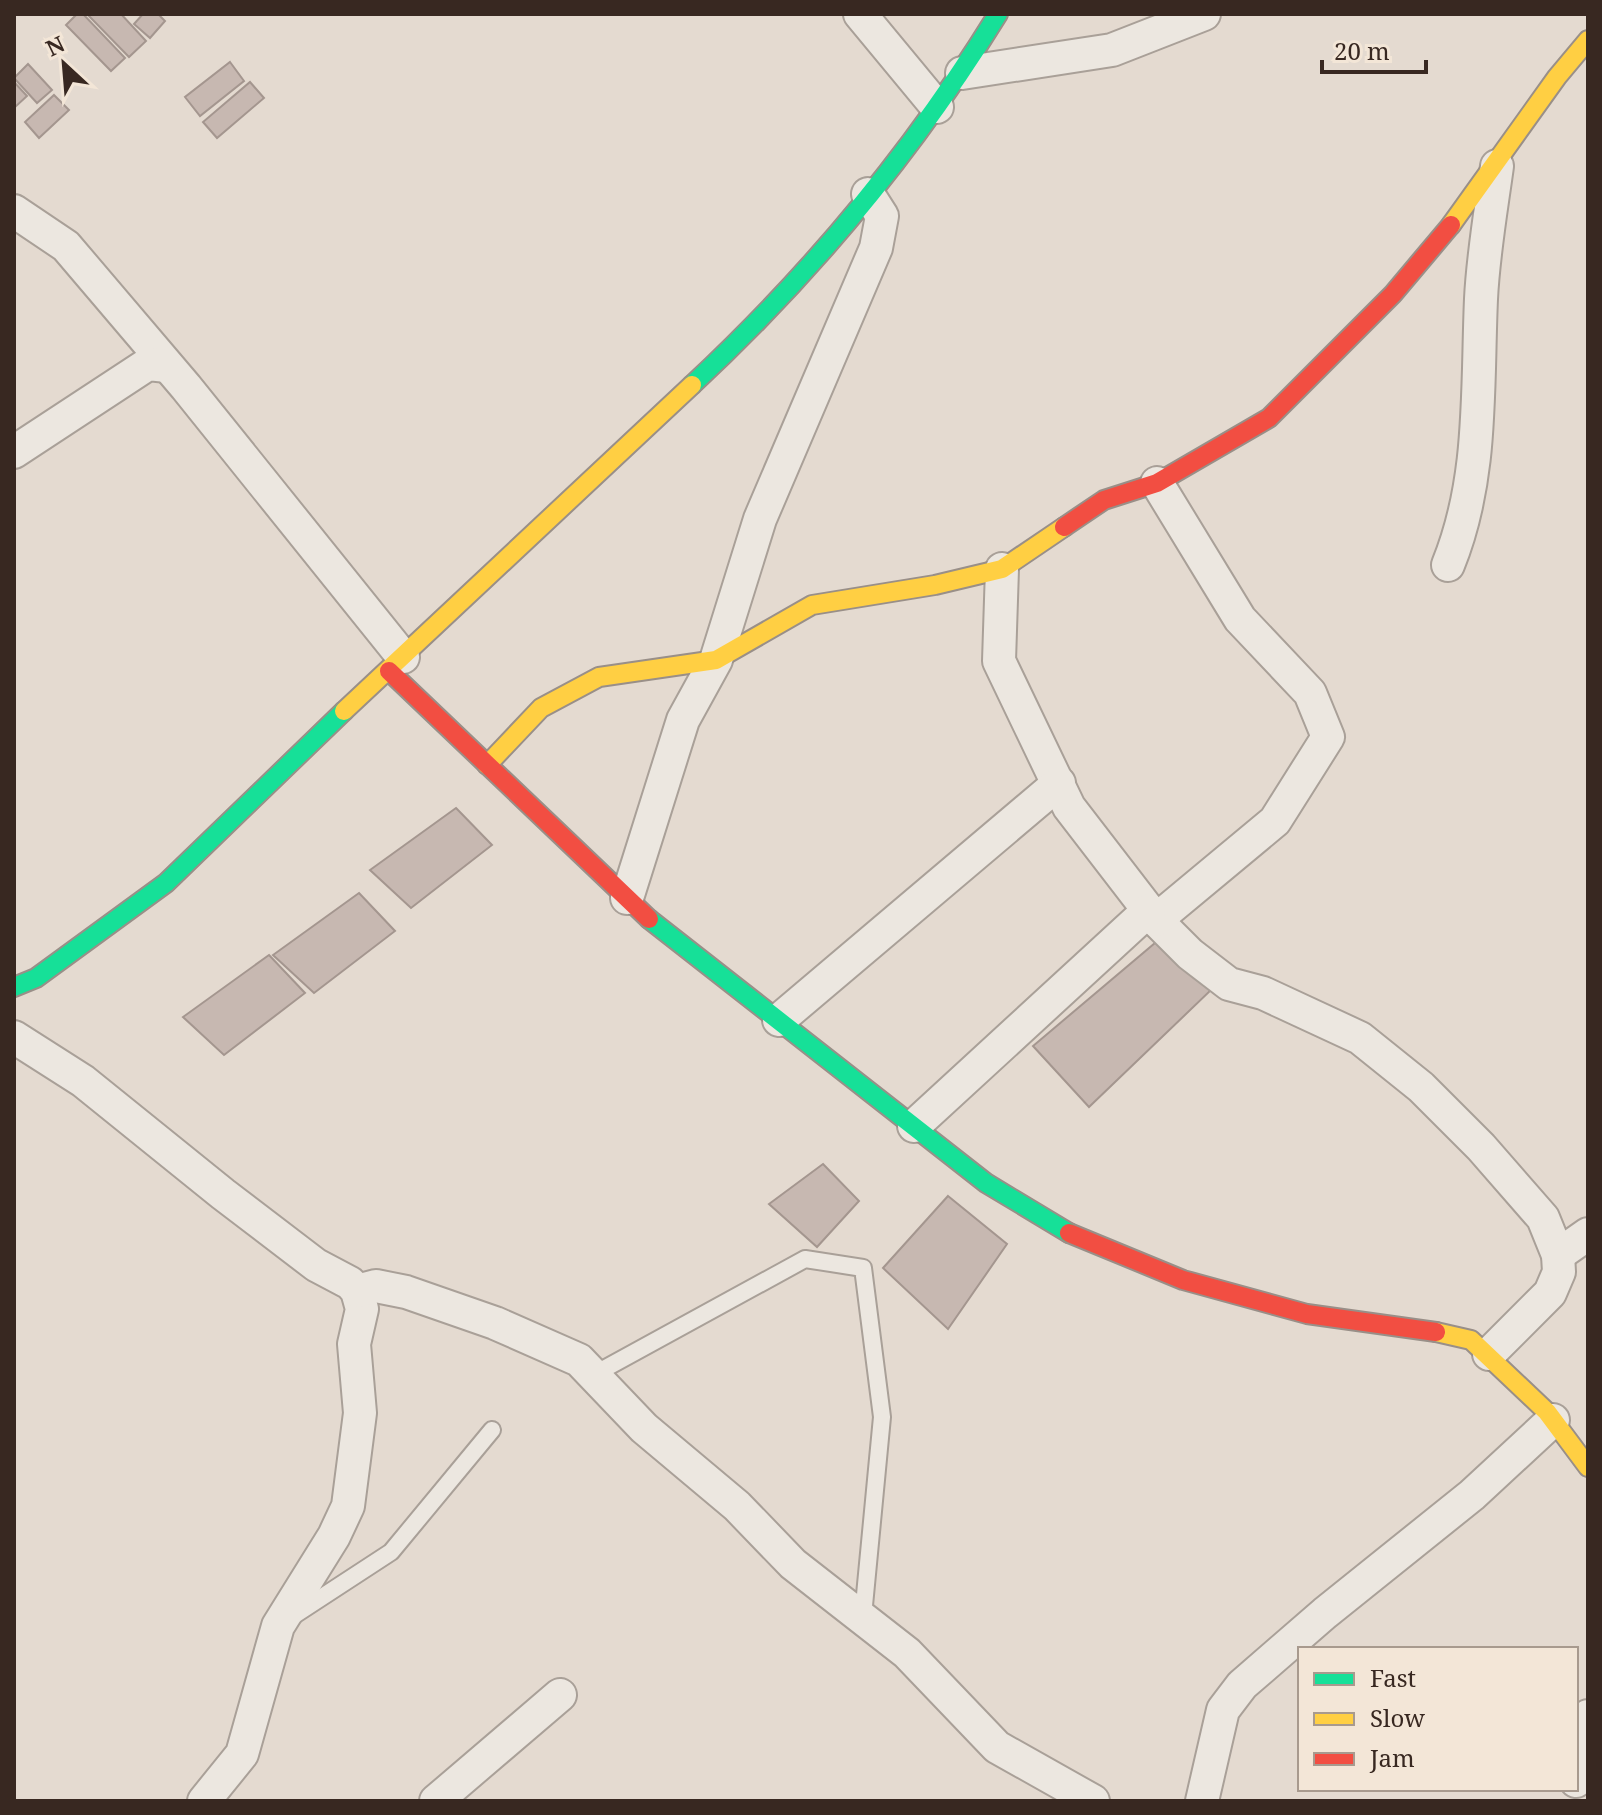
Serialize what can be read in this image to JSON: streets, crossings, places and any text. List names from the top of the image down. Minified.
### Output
{"legend":["Fast","Slow","Jam"],"scale_bar":"20 m","north":"top left"}
